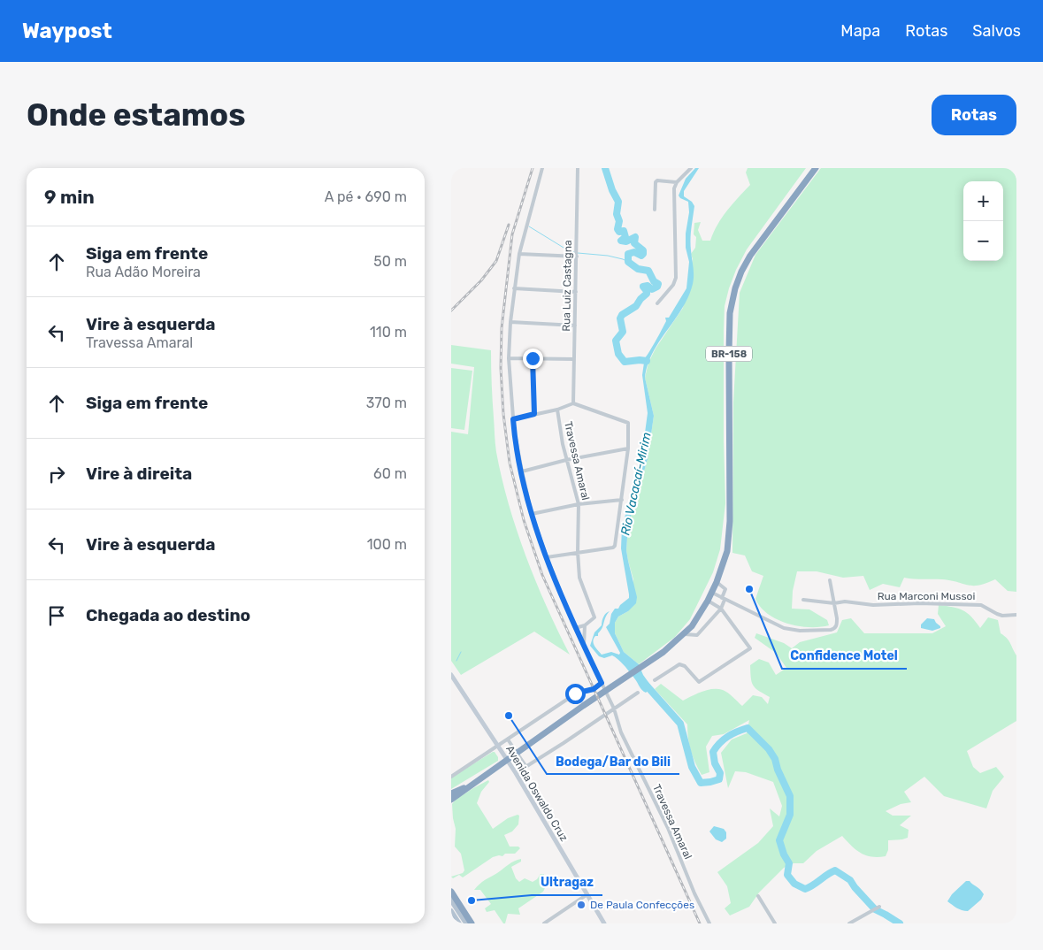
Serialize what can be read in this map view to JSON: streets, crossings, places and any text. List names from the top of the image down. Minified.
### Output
{"streets":{"highway":["BR-158"],"street":["Rua Luiz Castagna","Travessa Amaral","Rua Marconi Mussoi","Avenida Oswaldo Cruz"]},"water":["Rio Vacacaí-Mirim"],"places":["Confidence Motel","Bodega/Bar do Bili","Ultragaz","De Paula Confecções"],"page":{"header":"Waypost","nav":["Mapa","Rotas","Salvos"],"buttons":"Rotas","title":"Onde estamos","heading":["9 min","A pé · 690 m"],"map_buttons":["+","−"],"list":[["Siga em frente","Rua Adão Moreira","50 m"],["Vire à esquerda","Travessa Amaral","110 m"],["Siga em frente","370 m"],["Vire à direita","60 m"],["Vire à esquerda","100 m"],"Chegada ao destino"]}}
